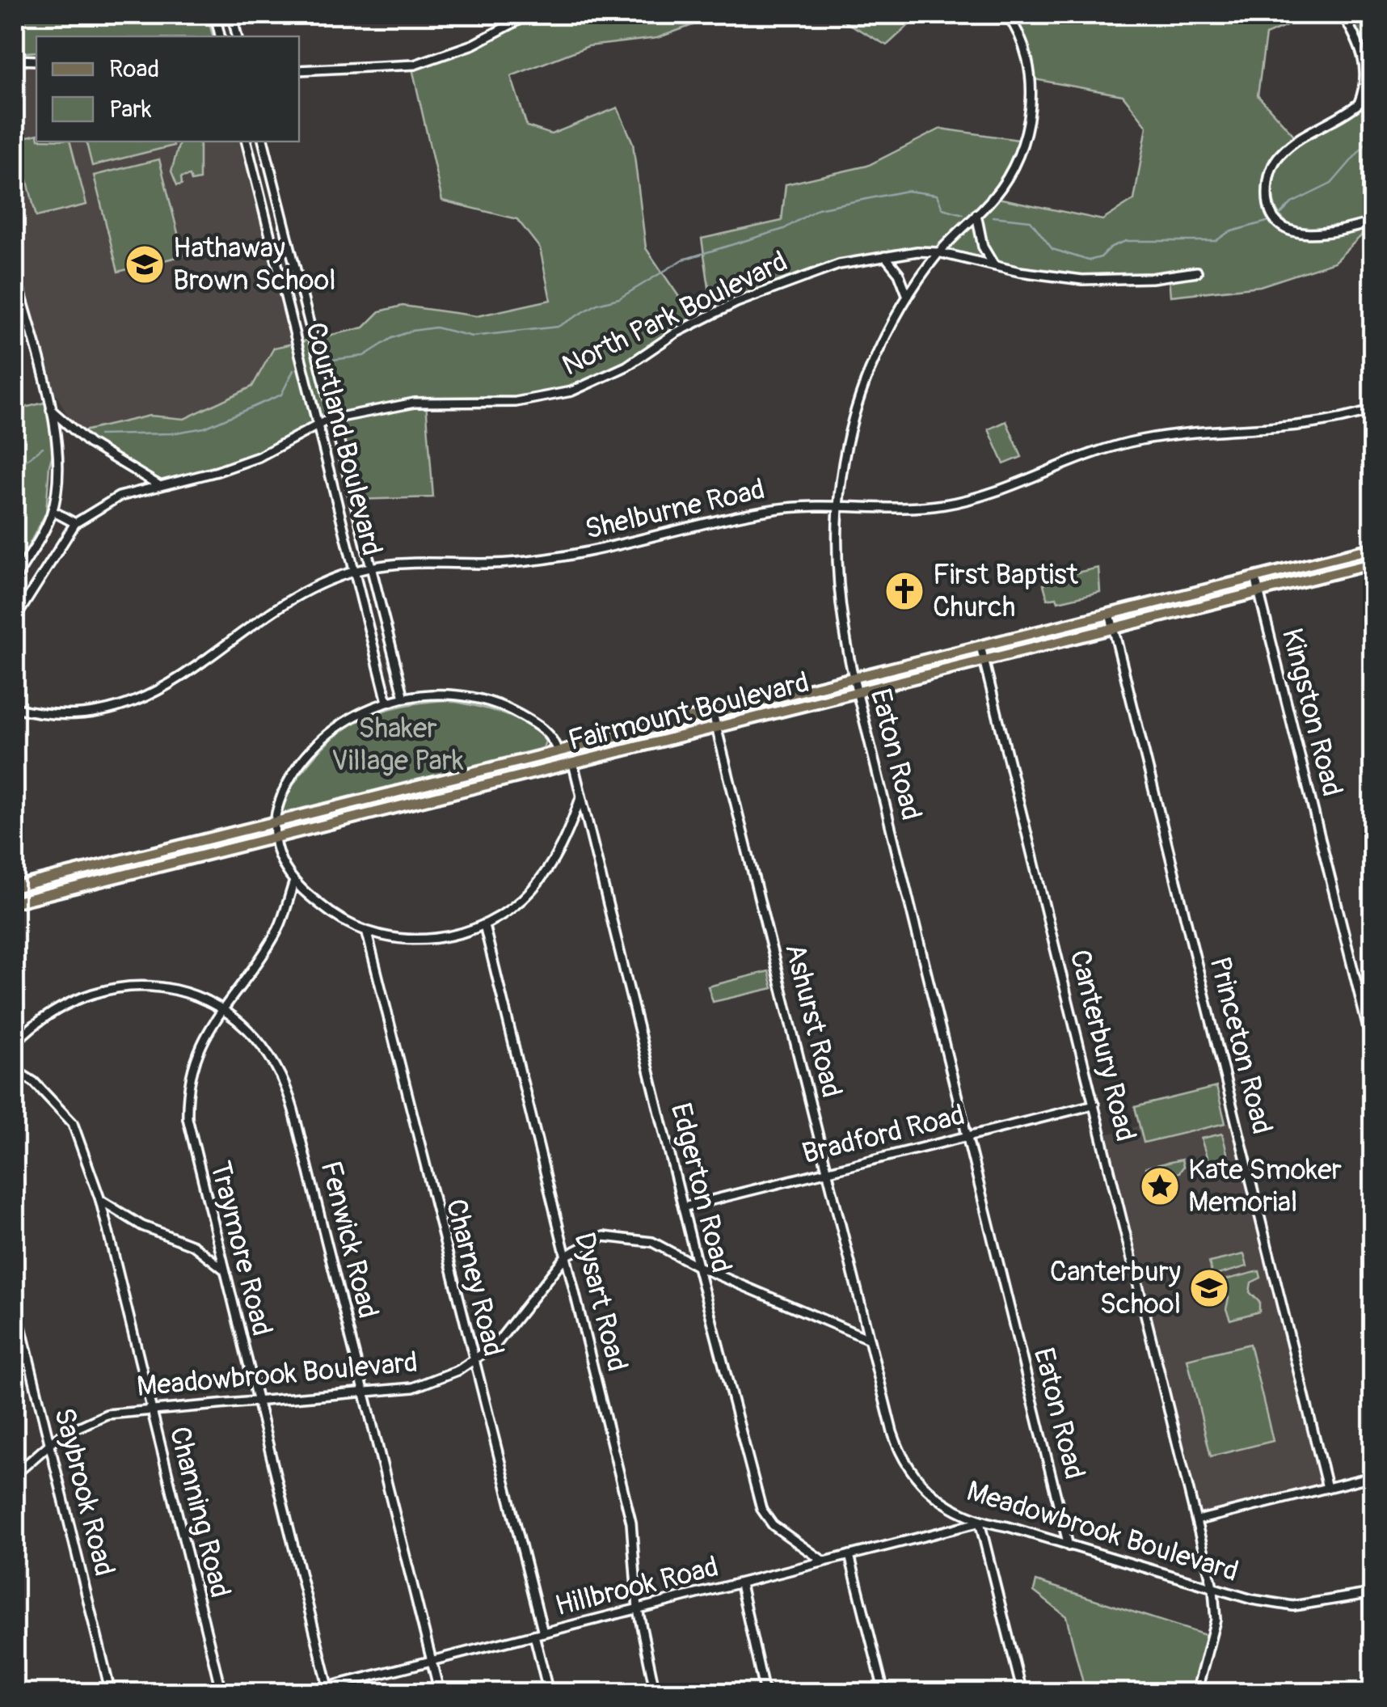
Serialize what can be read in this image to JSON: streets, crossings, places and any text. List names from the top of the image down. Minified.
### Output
{"streets":{"main road":["Fairmount Boulevard"],"street":["North Park Boulevard","Courtland Boulevard","Shelburne Road","Kingston Road","Eaton Road","Ashurst Road","Canterbury Road","Princeton Road","Bradford Road","Edgerton Road","Fenwick Road","Traymore Road","Charney Road","Dysart Road","Meadowbrook Boulevard","Saybrook Road","Channing Road","Hillbrook Road"]},"crossings":[["North Park Boulevard","Courtland Boulevard"],["North Park Boulevard","Eaton Road"],["Courtland Boulevard","Shelburne Road"],["Shelburne Road","Eaton Road"],["Fairmount Boulevard","Kingston Road"],["Fairmount Boulevard","Eaton Road"],["Fairmount Boulevard","Ashurst Road"],["Fairmount Boulevard","Canterbury Road"],["Fairmount Boulevard","Princeton Road"],["Fairmount Boulevard","Edgerton Road"],["Eaton Road","Bradford Road"],["Eaton Road","Meadowbrook Boulevard"],["Ashurst Road","Bradford Road"],["Ashurst Road","Meadowbrook Boulevard"],["Canterbury Road","Bradford Road"],["Canterbury Road","Meadowbrook Boulevard"],["Bradford Road","Edgerton Road"],["Edgerton Road","Meadowbrook Boulevard"],["Edgerton Road","Hillbrook Road"],["Fenwick Road","Traymore Road"],["Fenwick Road","Meadowbrook Boulevard"],["Fenwick Road","Hillbrook Road"],["Traymore Road","Meadowbrook Boulevard"],["Traymore Road","Hillbrook Road"],["Charney Road","Meadowbrook Boulevard"],["Charney Road","Hillbrook Road"],["Dysart Road","Meadowbrook Boulevard"],["Dysart Road","Hillbrook Road"],["Meadowbrook Boulevard","Saybrook Road"],["Meadowbrook Boulevard","Channing Road"],["Meadowbrook Boulevard","Hillbrook Road"]],"parks":["Shaker Village Park"],"places":{"school or university":["Hathaway Brown School","Canterbury School"],"church":["First Baptist Church"],"place":["Kate Smoker Memorial"]},"legend":["Road","Park"]}
